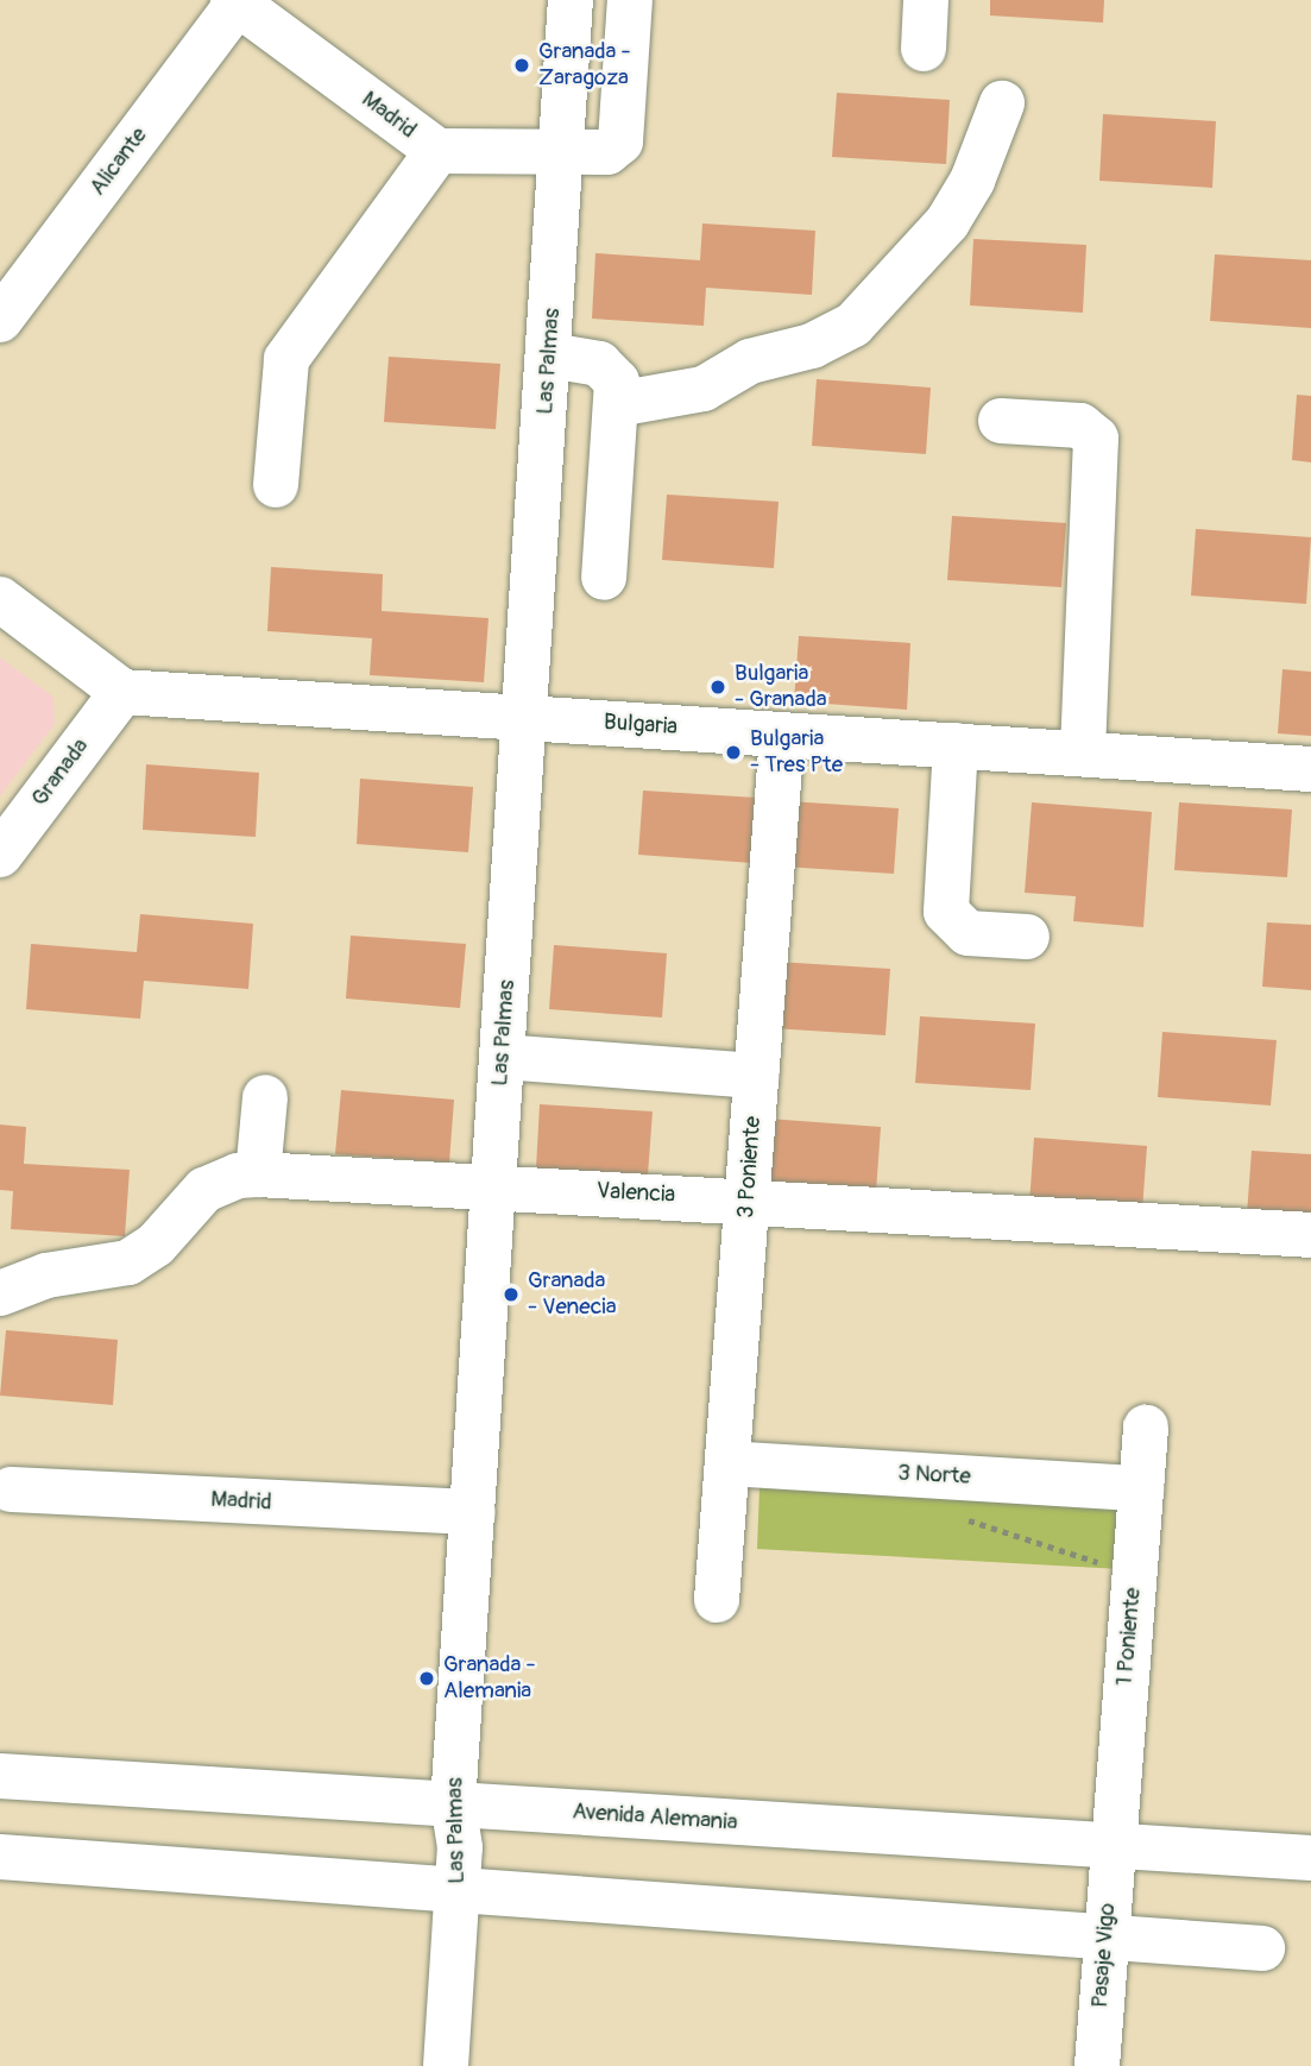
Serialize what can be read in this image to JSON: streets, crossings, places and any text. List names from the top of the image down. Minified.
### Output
{"streets":{"street":["Madrid","Alicante","Las Palmas","Bulgaria","Granada","3 Poniente","Valencia","3 Norte","1 Poniente","Avenida Alemania","Pasaje Vigo"]},"crossings":[["Madrid","Alicante"],["Madrid","Las Palmas"],["Las Palmas","Bulgaria"],["Las Palmas","Valencia"],["Las Palmas","Avenida Alemania"],["Bulgaria","Granada"],["Bulgaria","3 Poniente"],["3 Poniente","Valencia"],["3 Poniente","3 Norte"],["3 Norte","1 Poniente"],["1 Poniente","Avenida Alemania"],["1 Poniente","Pasaje Vigo"],["Avenida Alemania","Pasaje Vigo"]],"places":["Granada - Zaragoza","Bulgaria - Granada","Bulgaria - Tres Pte","Granada - Venecia","Granada - Alemania"]}
